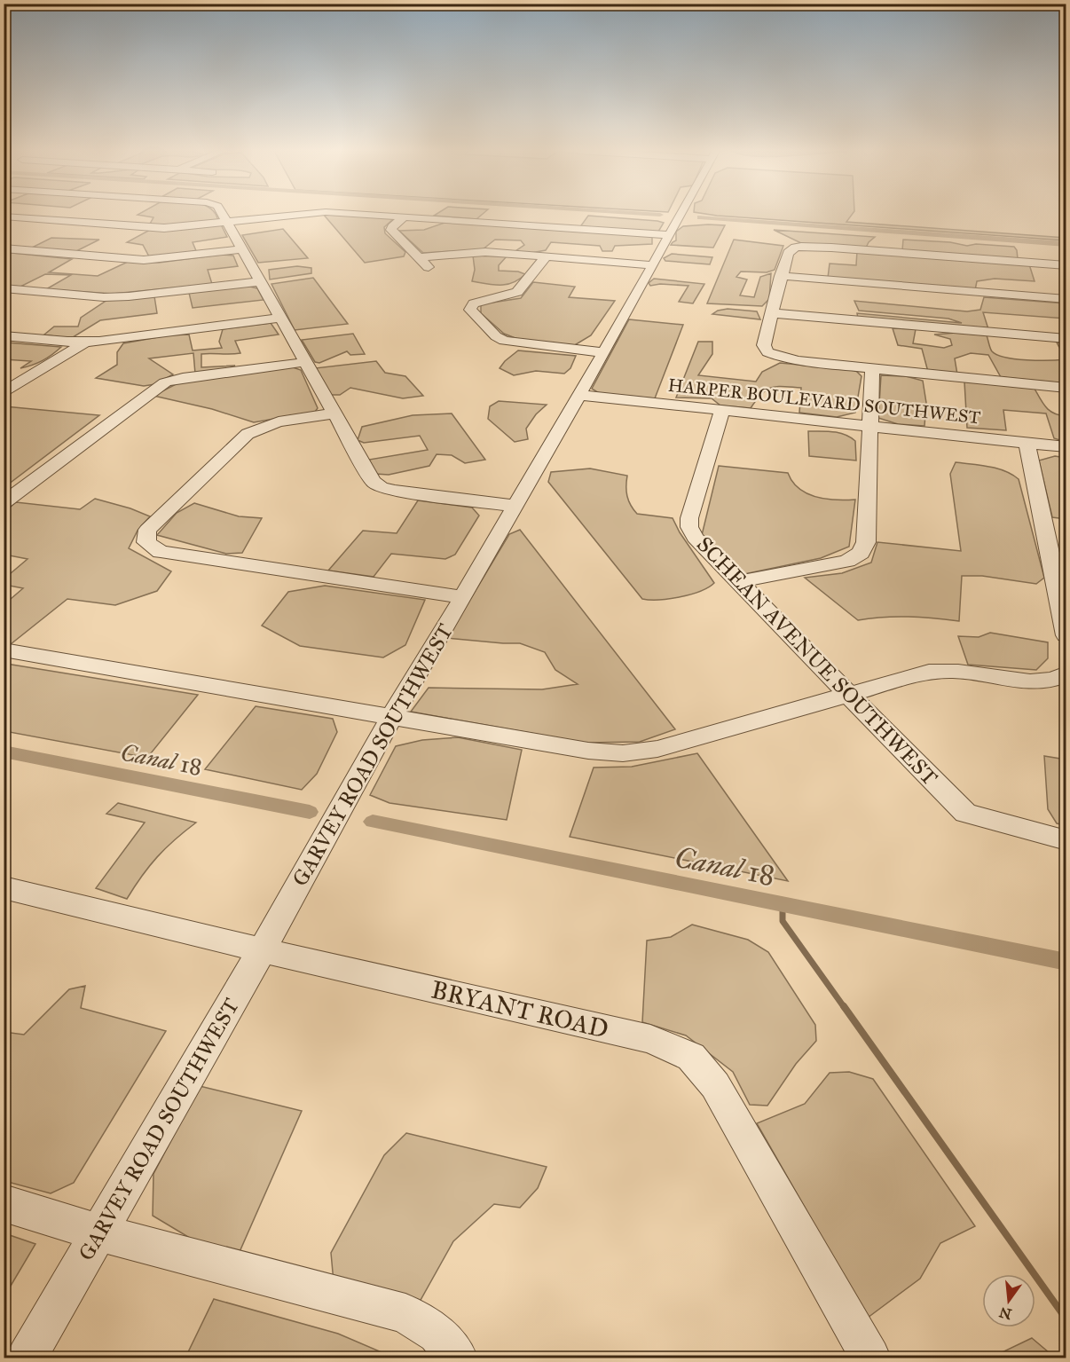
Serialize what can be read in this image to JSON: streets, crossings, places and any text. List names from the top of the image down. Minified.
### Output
{"streets":{"street":["HARPER BOULEVARD SOUTHWEST","SCHEAN AVENUE SOUTHWEST","GARVEY ROAD SOUTHWEST","BRYANT ROAD"]},"crossings":[["HARPER BOULEVARD SOUTHWEST","SCHEAN AVENUE SOUTHWEST"],["HARPER BOULEVARD SOUTHWEST","GARVEY ROAD SOUTHWEST"],["GARVEY ROAD SOUTHWEST","BRYANT ROAD"]],"water":["Canal 18"],"north":"bottom"}
